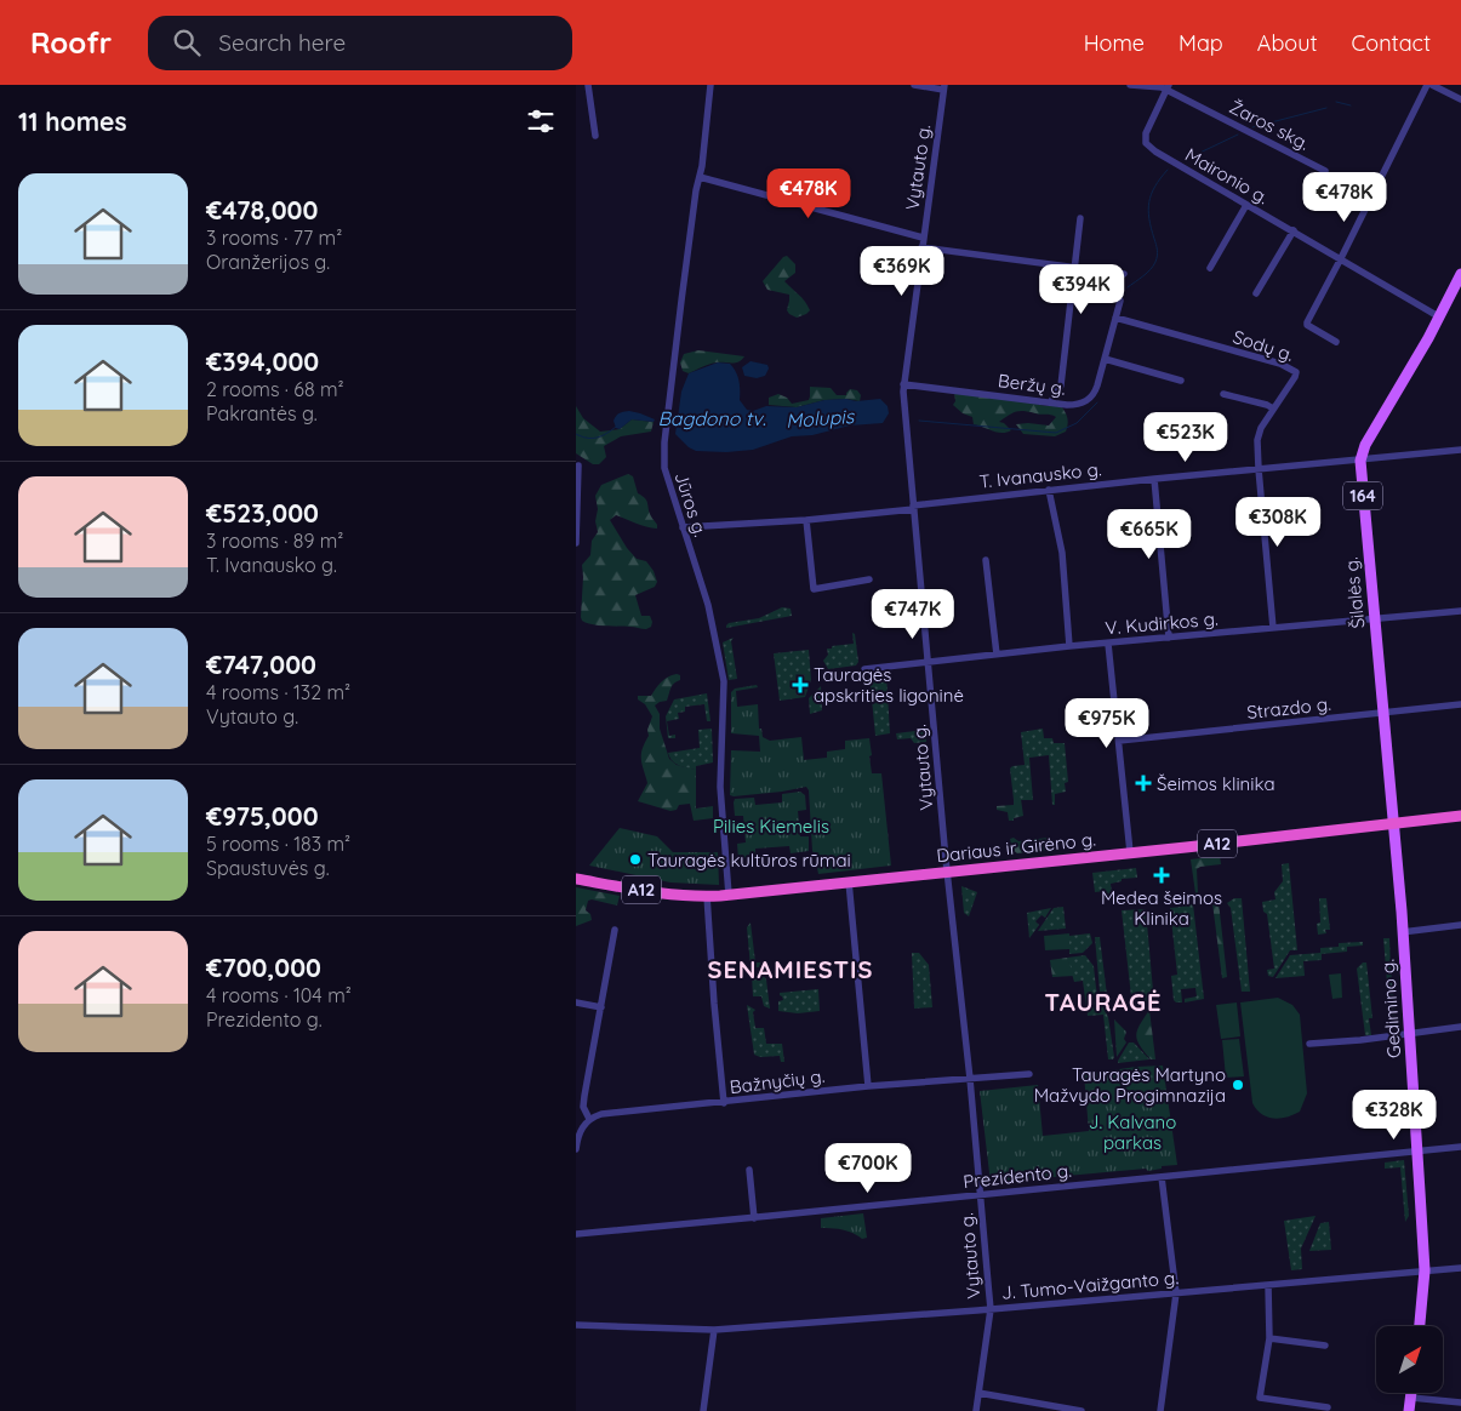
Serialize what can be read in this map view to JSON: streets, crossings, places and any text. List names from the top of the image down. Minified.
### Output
{"streets":{"highway":["A12","Dariaus ir Girėno g."],"main road":["164","Šilalės g.","Gedimino g."],"street":["Žaros skg.","Vytauto g.","Maironio g.","Sodų g.","Beržų g.","T. Ivanausko g.","Jūros g.","V. Kudirkos g.","Strazdo g.","Bažnyčių g.","Prezidento g.","J. Tumo-Vaižganto g."]},"crossings":[["Žaros skg.","Maironio g."],["Vytauto g.","Beržų g."],["Vytauto g.","T. Ivanausko g."],["Vytauto g.","V. Kudirkos g."],["Vytauto g.","Dariaus ir Girėno g."],["Vytauto g.","Bažnyčių g."],["Vytauto g.","Prezidento g."],["Vytauto g.","J. Tumo-Vaižganto g."],["Maironio g.","Šilalės g."],["Sodų g.","Beržų g."],["Sodų g.","T. Ivanausko g."],["Sodų g.","V. Kudirkos g."],["T. Ivanausko g.","Jūros g."],["T. Ivanausko g.","Šilalės g."],["Jūros g.","Dariaus ir Girėno g."],["Šilalės g.","V. Kudirkos g."],["Šilalės g.","Strazdo g."],["Šilalės g.","Dariaus ir Girėno g."],["Šilalės g.","Gedimino g."],["Dariaus ir Girėno g.","Gedimino g."],["Gedimino g.","Prezidento g."],["Gedimino g.","J. Tumo-Vaižganto g."]],"districts":["SENAMIESTIS","TAURAGĖ"],"water":["Bagdono tv.","Molupis"],"parks":["Pilies Kiemelis","J. Kalvano parkas"],"places":{"health":["Tauragės apskrities ligoninė","Šeimos klinika","Medea šeimos Klinika"],"other":["Tauragės kultūros rūmai","Tauragės Martyno Mažvydo Progimnazija"]},"north":"top right","page":{"header":"Roofr","search":"Search here","nav":["Home","Map","About","Contact"],"heading":"11 homes","list":[{"name":"€478,000","note":"3 rooms · 77 m² · Oranžerijos g."},{"name":"€394,000","note":"2 rooms · 68 m² · Pakrantės g."},{"name":"€523,000","note":"3 rooms · 89 m² · T. Ivanausko g."},{"name":"€747,000","note":"4 rooms · 132 m² · Vytauto g."},{"name":"€975,000","note":"5 rooms · 183 m² · Spaustuvės g."},{"name":"€700,000","note":"4 rooms · 104 m² · Prezidento g."}],"price":["€478K","€478K","€369K","€394K","€523K","€308K","€665K","€747K","€975K","€328K","€700K"]}}
